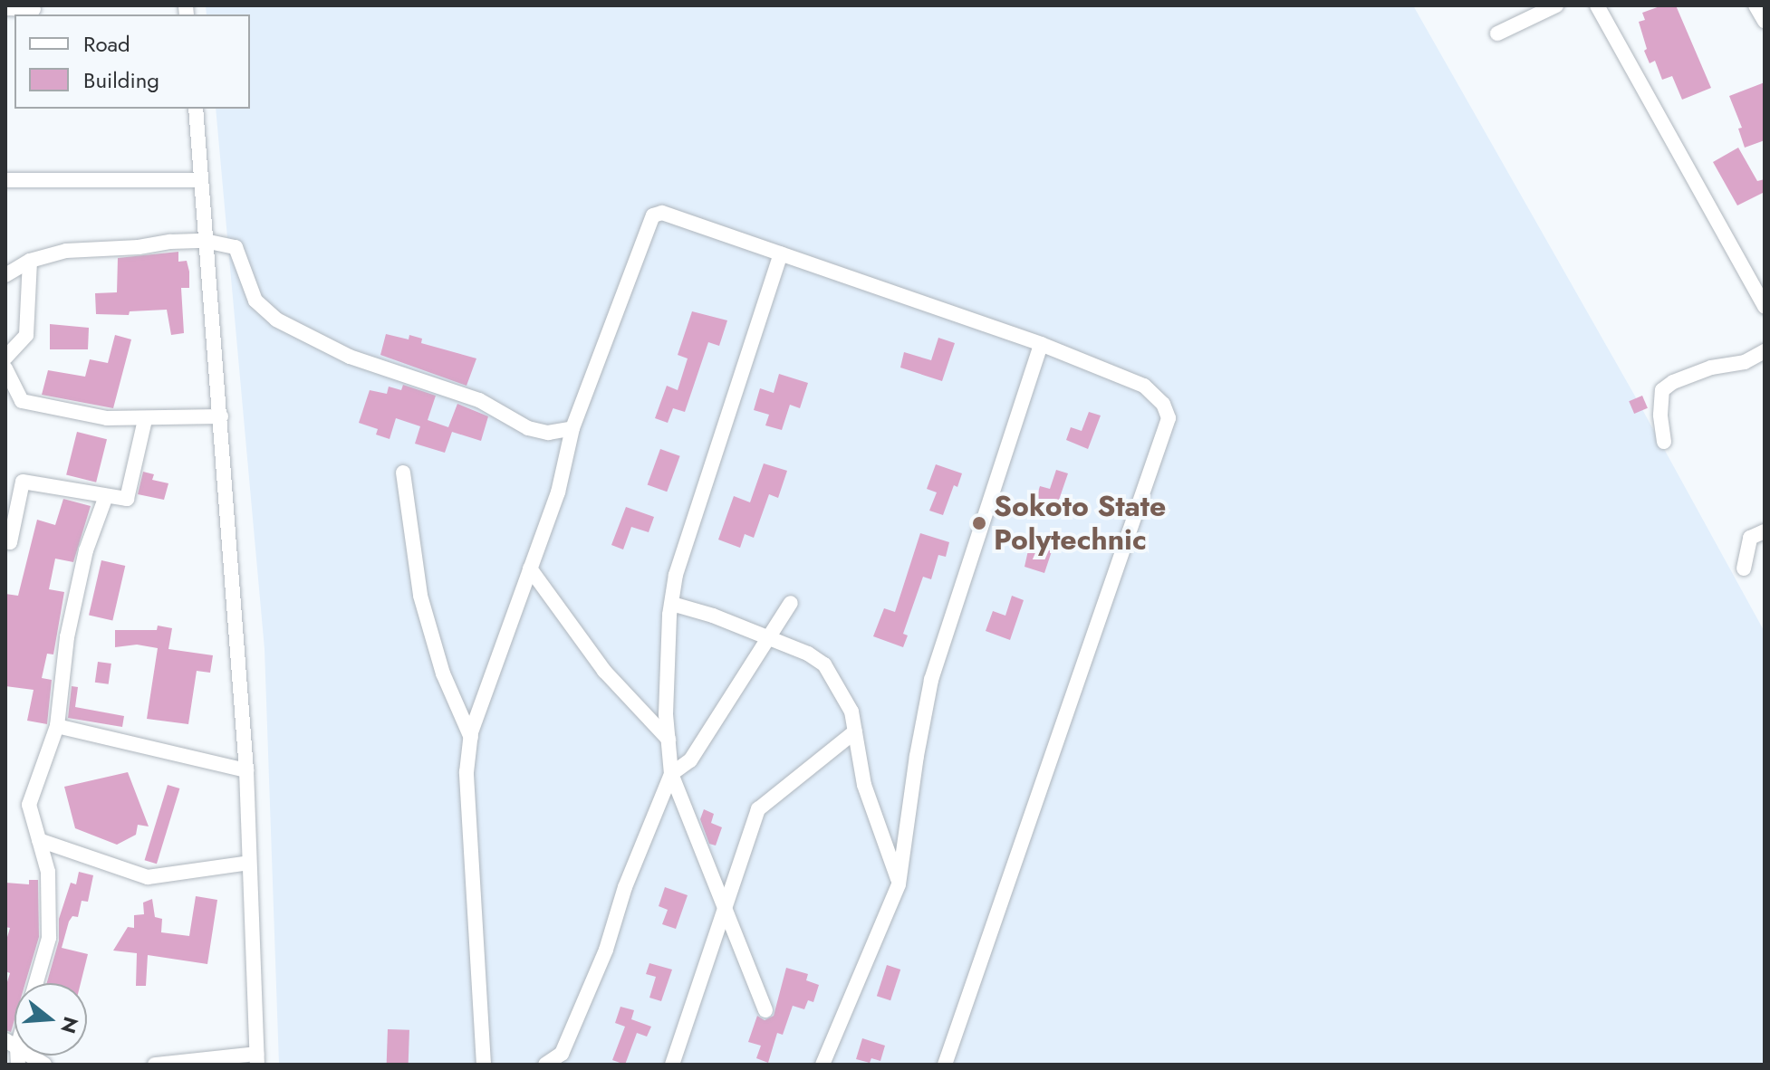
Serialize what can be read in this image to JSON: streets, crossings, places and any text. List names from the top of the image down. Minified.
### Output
{"places":["Sokoto State Polytechnic"],"legend":["Road","Building"],"north":"right"}
